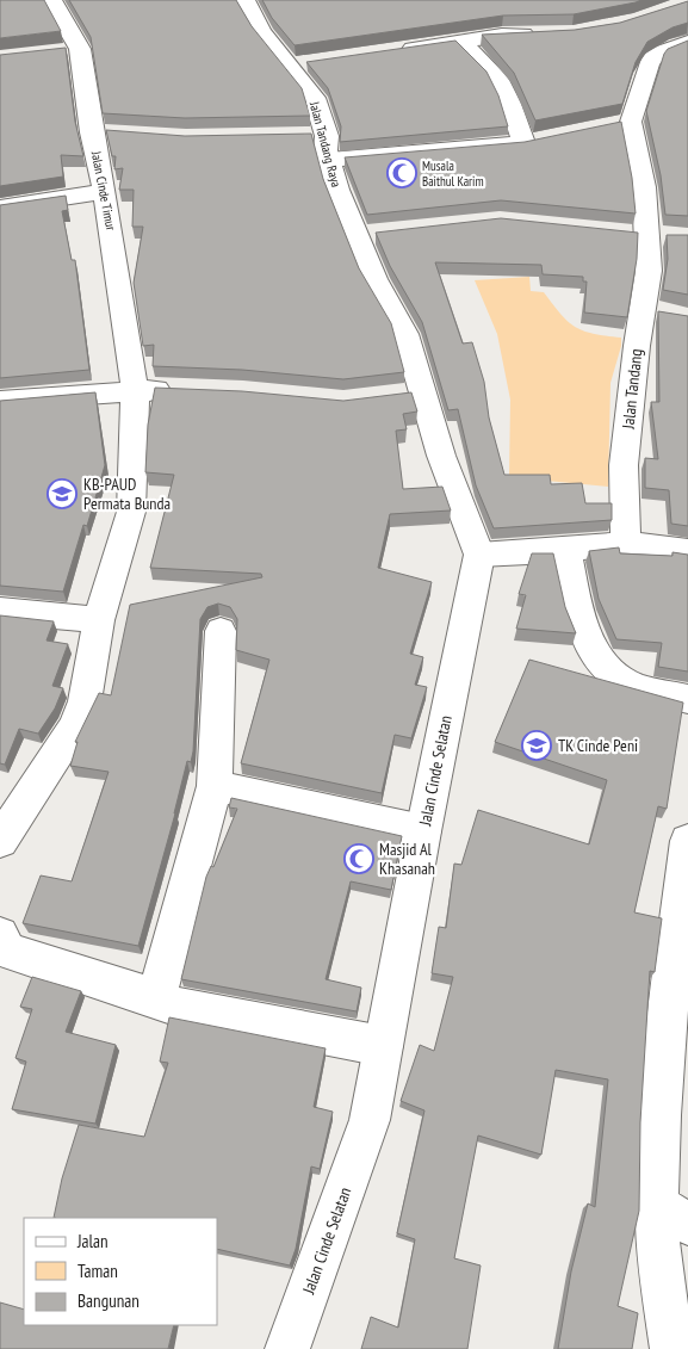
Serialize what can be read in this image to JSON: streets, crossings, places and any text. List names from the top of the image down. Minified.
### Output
{"streets":{"street":["Jalan Tandang Raya","Jalan Cinde Timur","Jalan Tandang","Jalan Cinde Selatan"]},"crossings":[["Jalan Tandang Raya","Jalan Cinde Selatan"]],"places":{"mosque":["Musala Baithul Karim","Masjid Al Khasanah"],"school or university":["KB-PAUD Permata Bunda","TK Cinde Peni"]},"legend":["Jalan","Taman","Bangunan"]}
